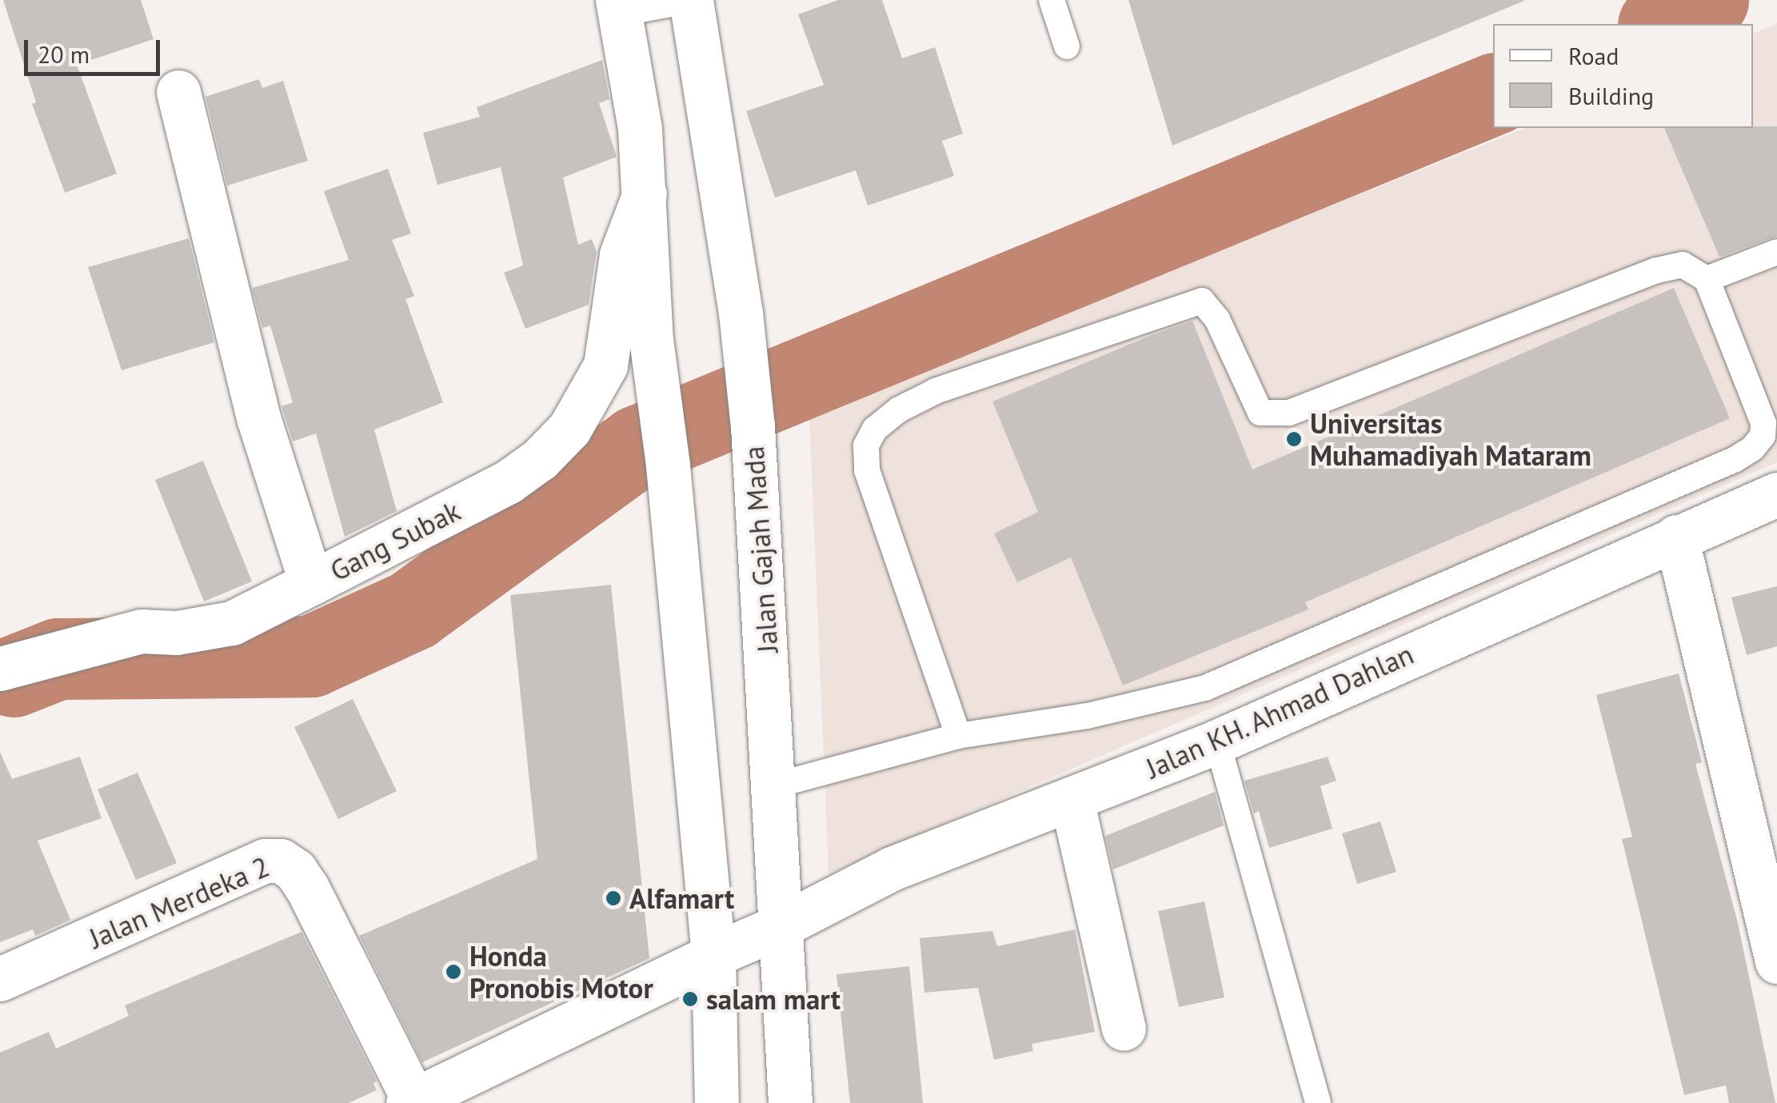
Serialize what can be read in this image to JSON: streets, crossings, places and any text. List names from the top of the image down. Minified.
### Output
{"streets":{"street":["Gang Subak","Jalan Gajah Mada","Jalan KH. Ahmad Dahlan","Jalan Merdeka 2"]},"crossings":[["Jalan Gajah Mada","Jalan KH. Ahmad Dahlan"],["Jalan KH. Ahmad Dahlan","Jalan Merdeka 2"]],"places":["Universitas Muhamadiyah Mataram","Alfamart","Honda Pronobis Motor","salam mart"],"legend":["Road","Building"],"scale_bar":"20 m"}
